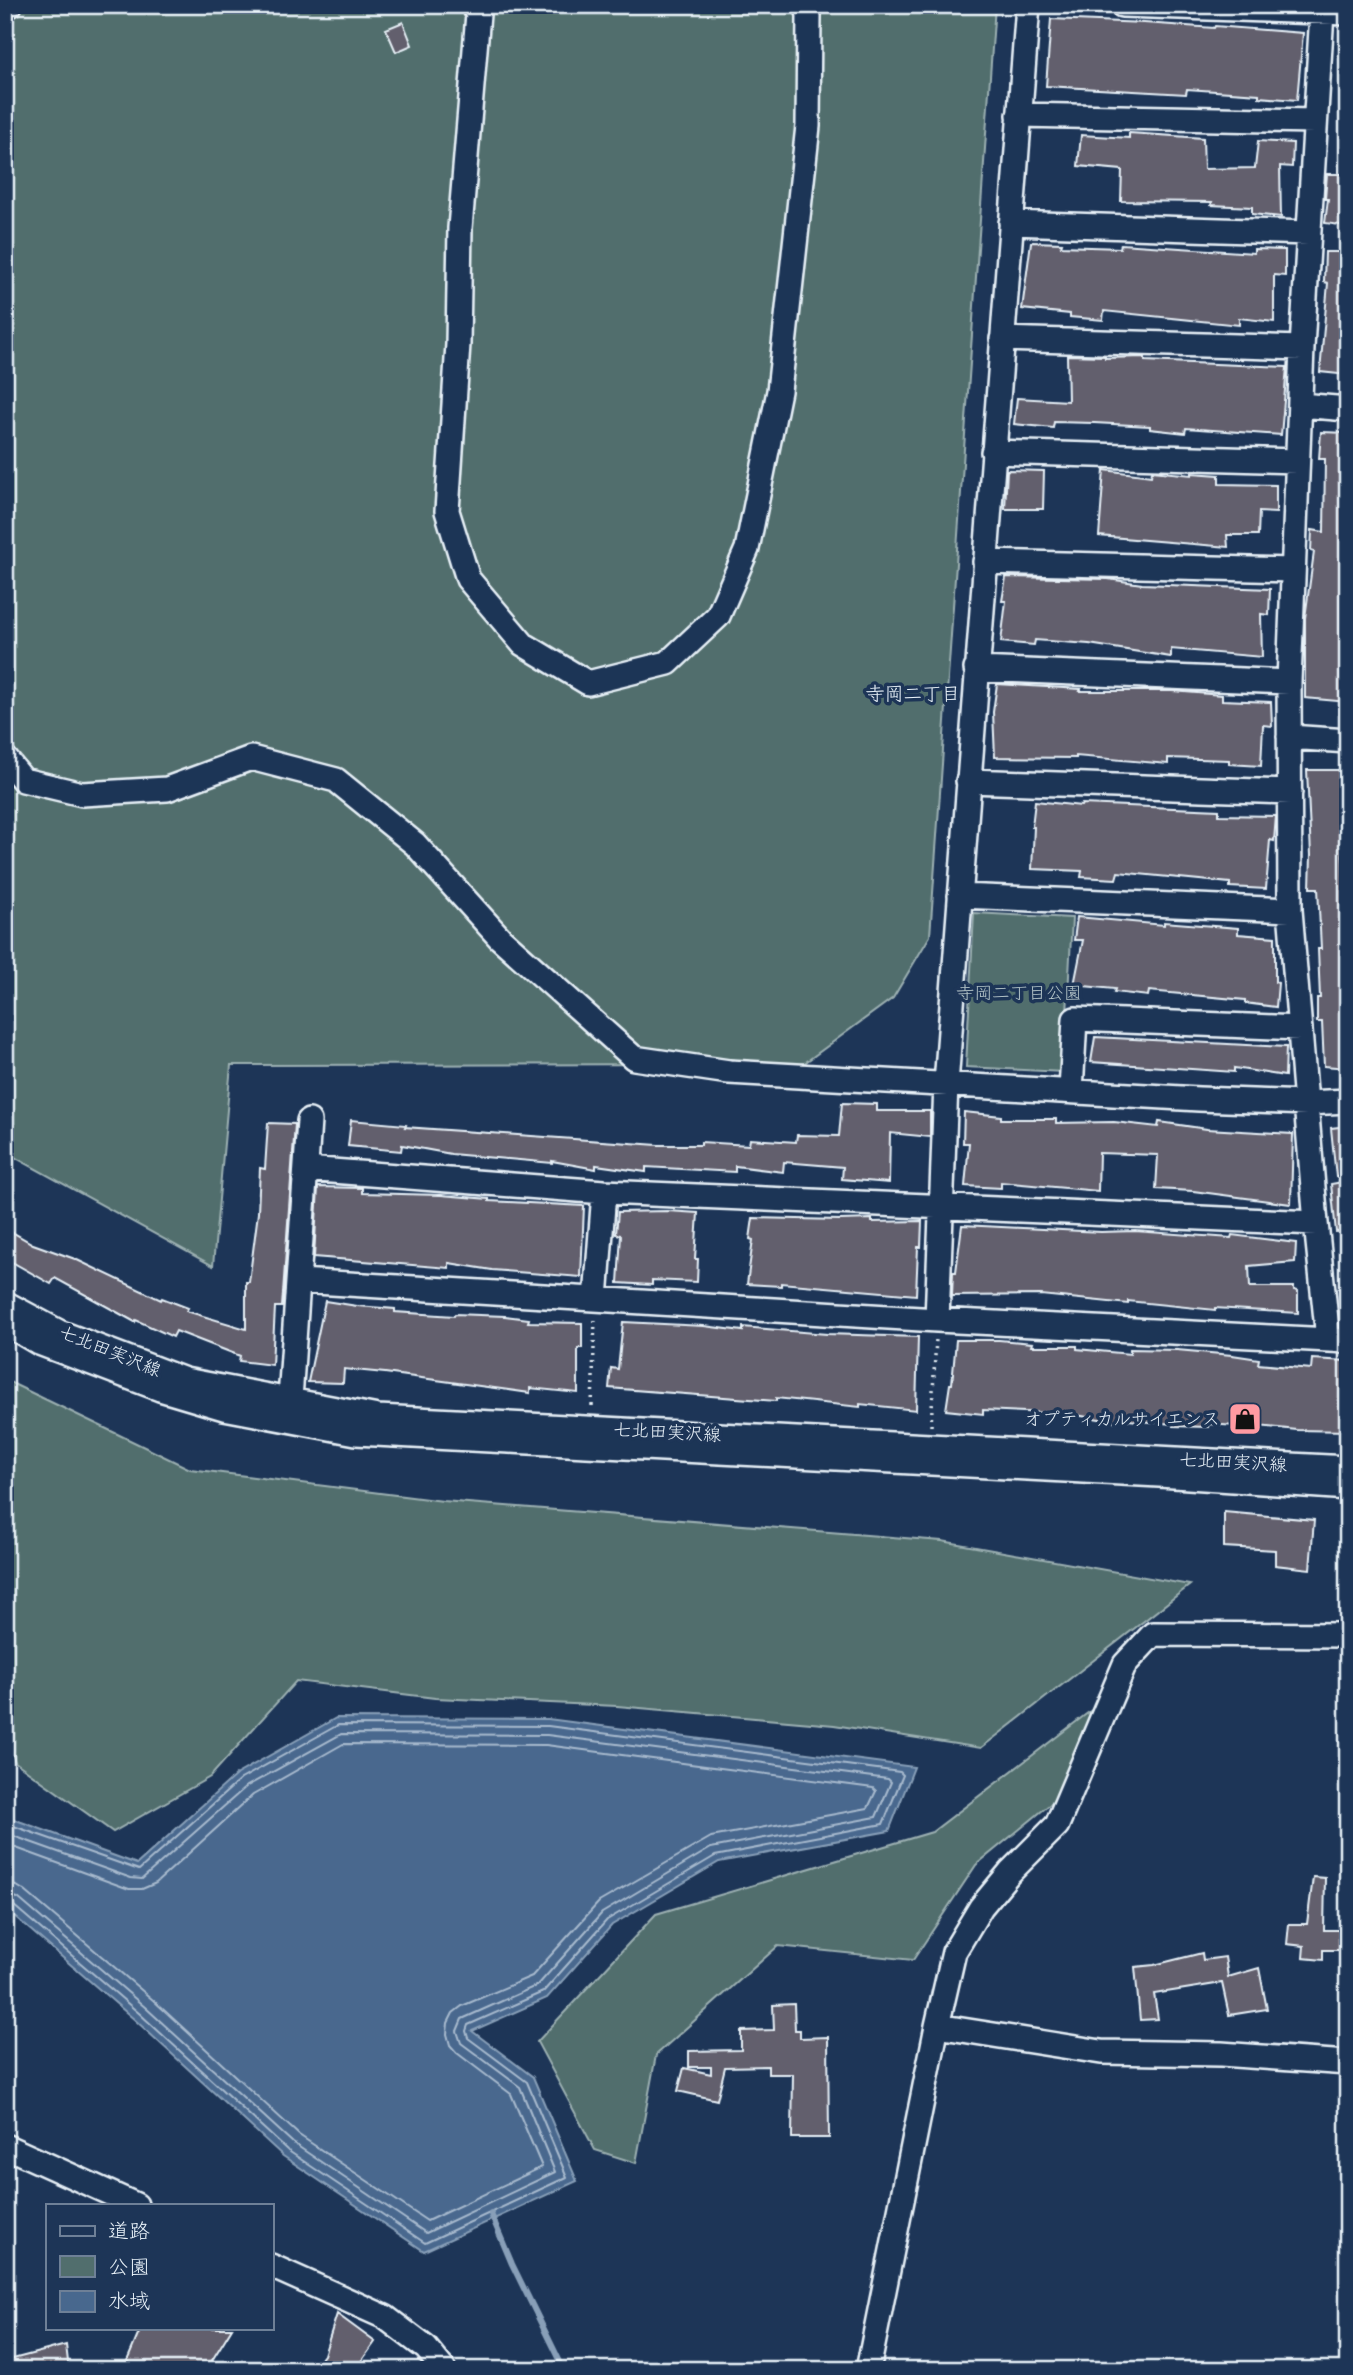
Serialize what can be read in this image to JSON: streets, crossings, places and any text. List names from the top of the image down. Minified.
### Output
{"streets":{"street":["七北田実沢線"]},"districts":["寺岡二丁目"],"parks":["寺岡二丁目公園"],"places":{"shop":["オプティカルサイエンス"]},"legend":["道路","公園","水域"]}
